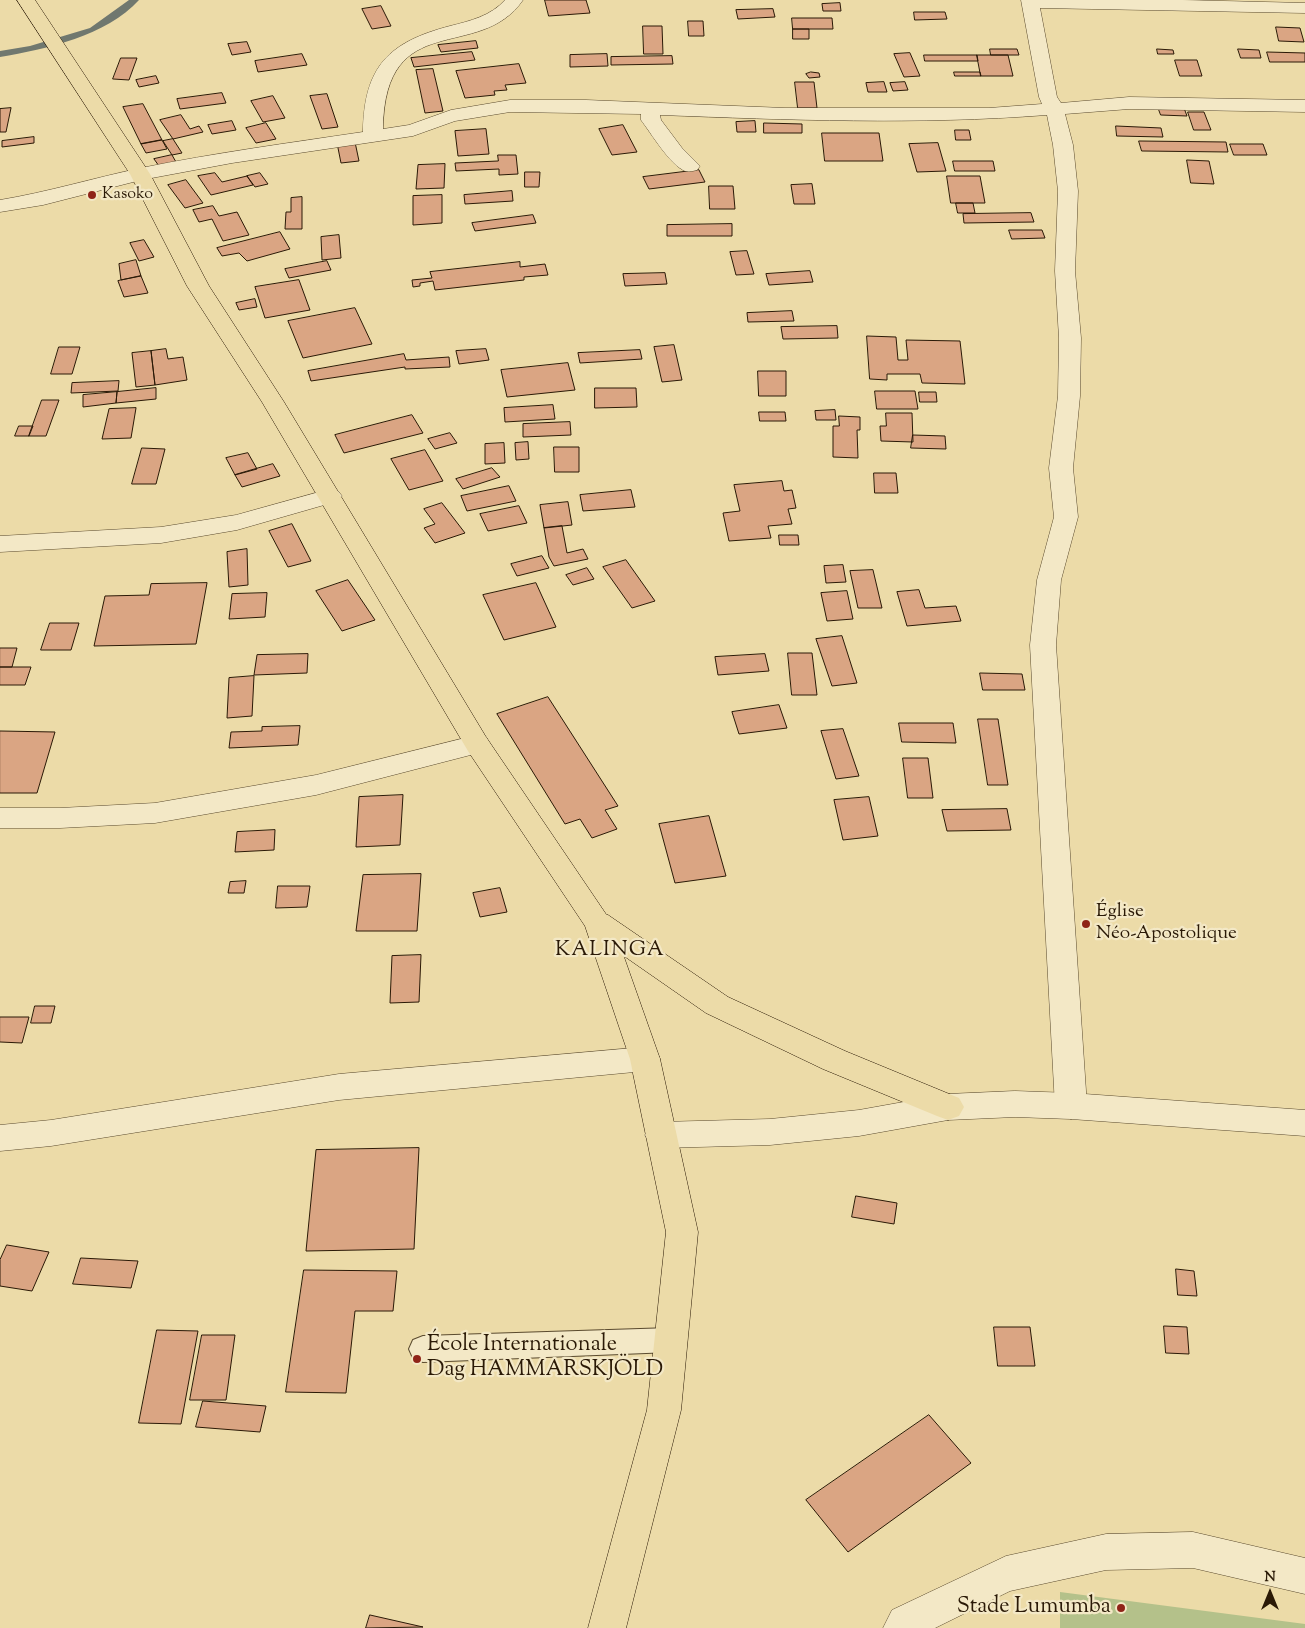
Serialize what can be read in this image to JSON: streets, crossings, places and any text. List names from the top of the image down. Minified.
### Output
{"districts":["KALINGA"],"places":["Kasoko","Église Néo-Apostolique","École Internationale Dag HAMMARSKJÖLD","Stade Lumumba"],"north":"top"}
